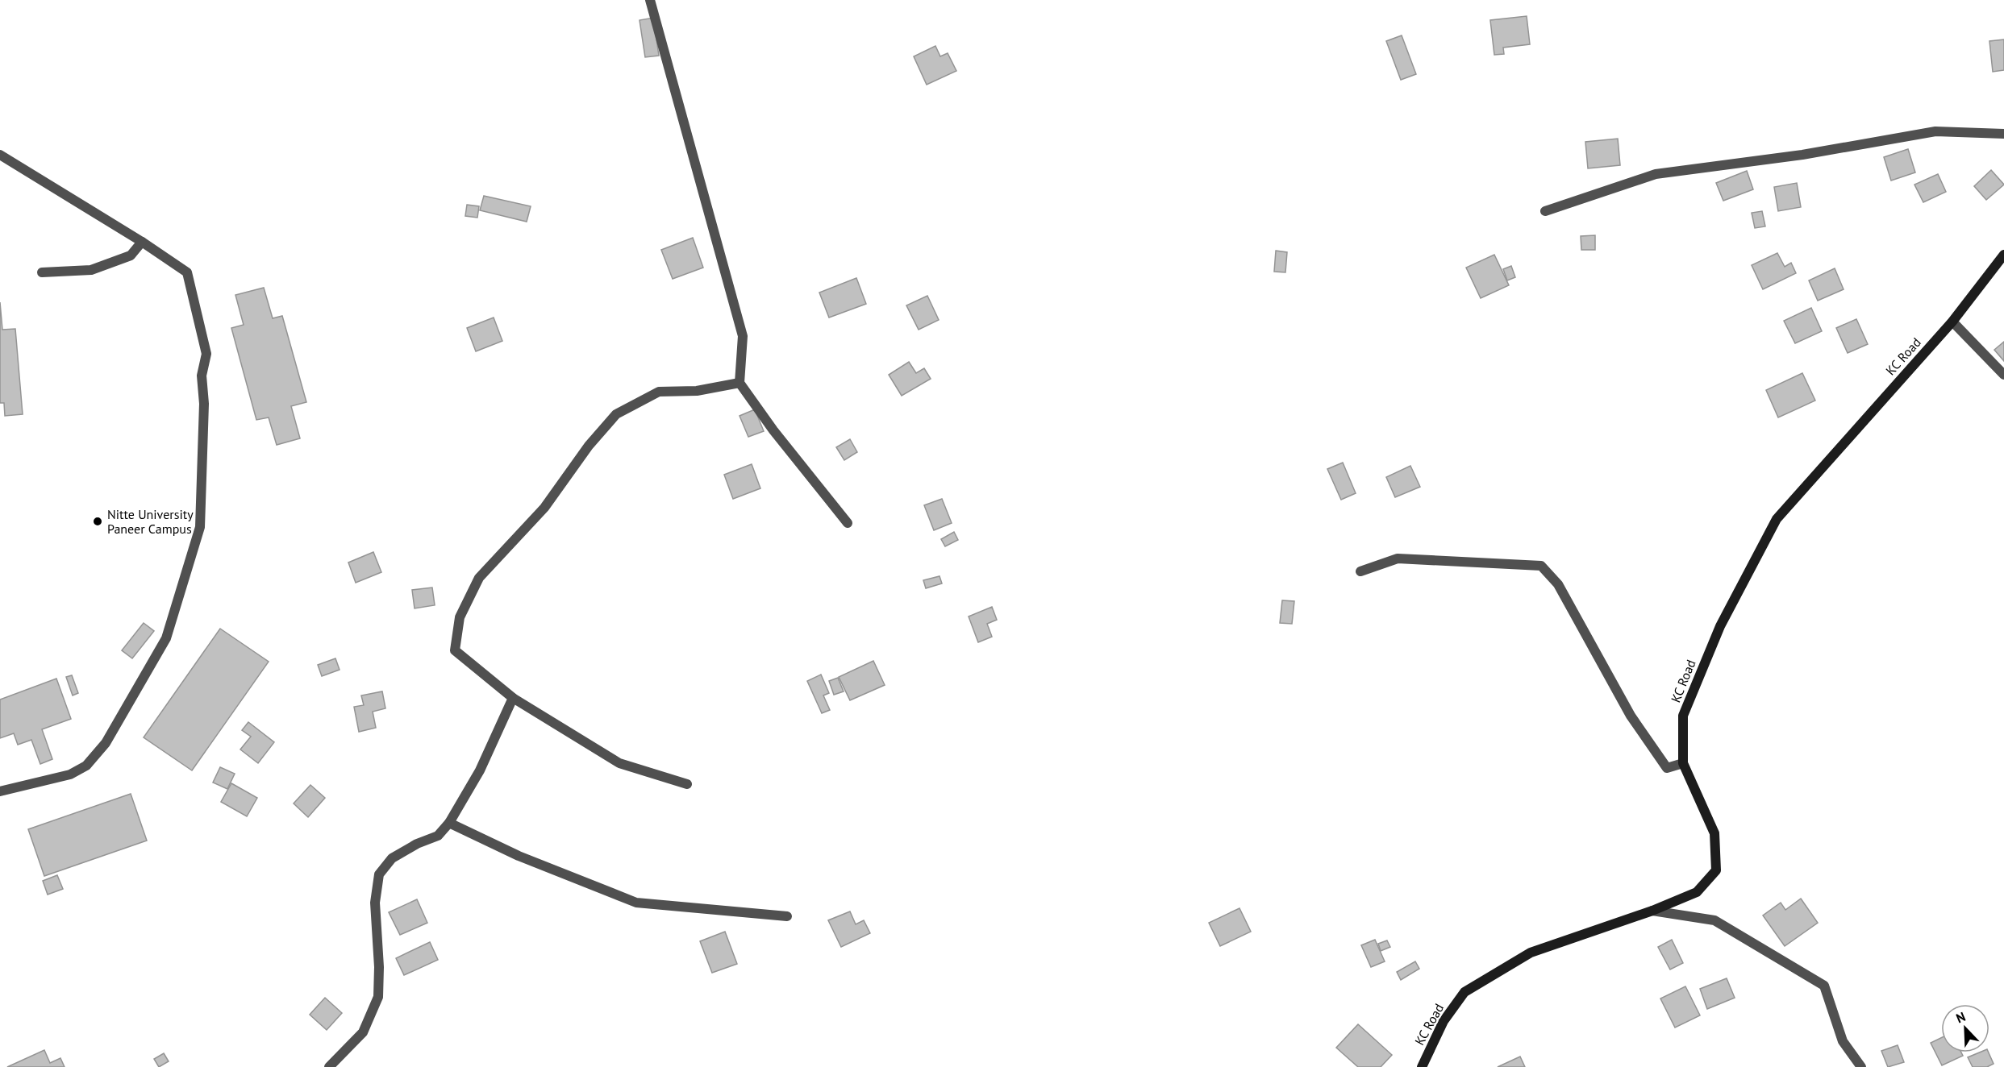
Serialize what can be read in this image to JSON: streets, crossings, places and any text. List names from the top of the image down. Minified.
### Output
{"streets":{"main road":["KC Road"]},"places":["Nitte University Paneer Campus"],"north":"top left"}
